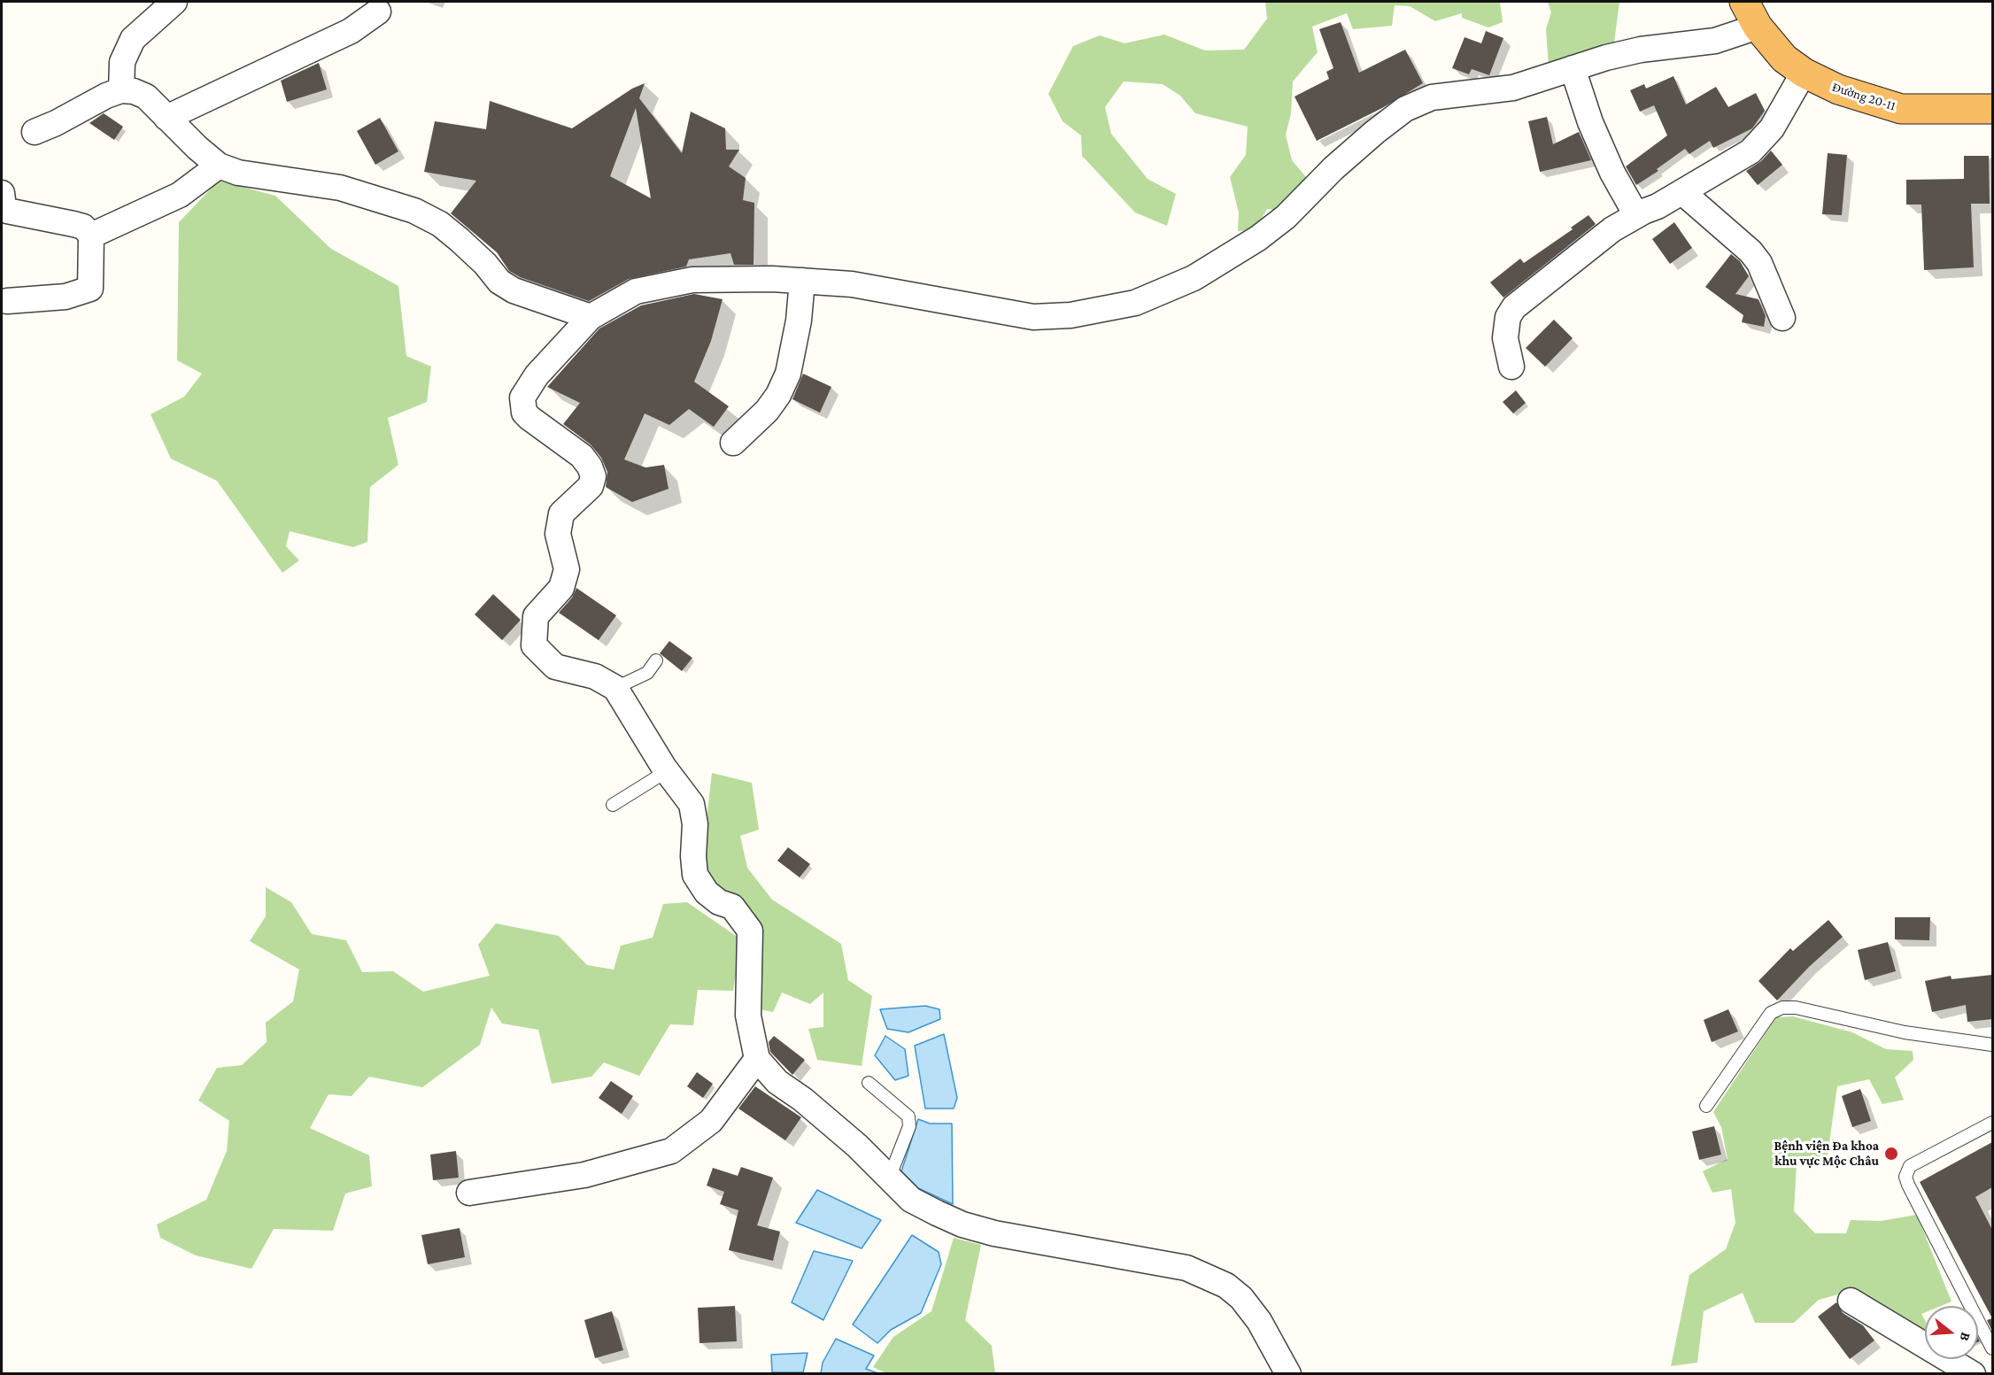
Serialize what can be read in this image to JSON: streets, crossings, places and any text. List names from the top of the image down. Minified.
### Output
{"streets":{"highway":["Đường 20-11"]},"places":["Bệnh viện Đa khoa khu vực Mộc Châu"],"north":"right"}
